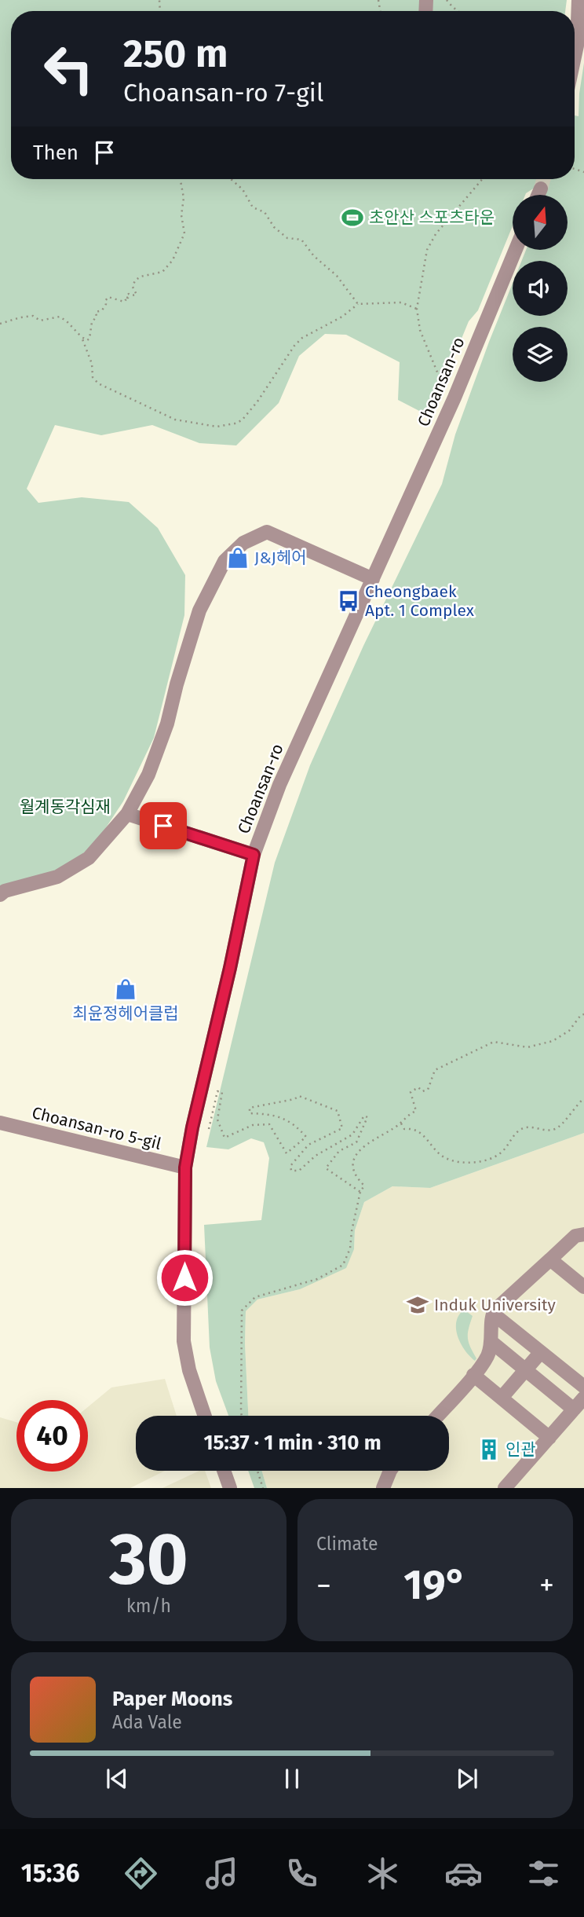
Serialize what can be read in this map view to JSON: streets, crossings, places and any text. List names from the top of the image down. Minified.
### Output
{"streets":{"street":["Choansan-ro","Choansan-ro 5-gil"]},"crossings":[["Choansan-ro","Choansan-ro 5-gil"]],"parks":["월계동각심재"],"places":{"sports":["초안산 스포츠타운"],"shop":["J&J헤어","최윤정헤어클럽"],"bus stop":["Cheongbaek Apt. 1 Complex"],"school or university":["Induk University"],"building":["인관"]},"north":"top","page":{"turn":["250 m","Choansan-ro 7-gil"],"then":"Then","limit":"40","trip":"15:37 · 1 min · 310 m","tile":[["30","km/h"],"Climate"],"heat":["−","19°","+"],"song":["Paper Moons","Ada Vale"],"tabs":"15:36"}}
